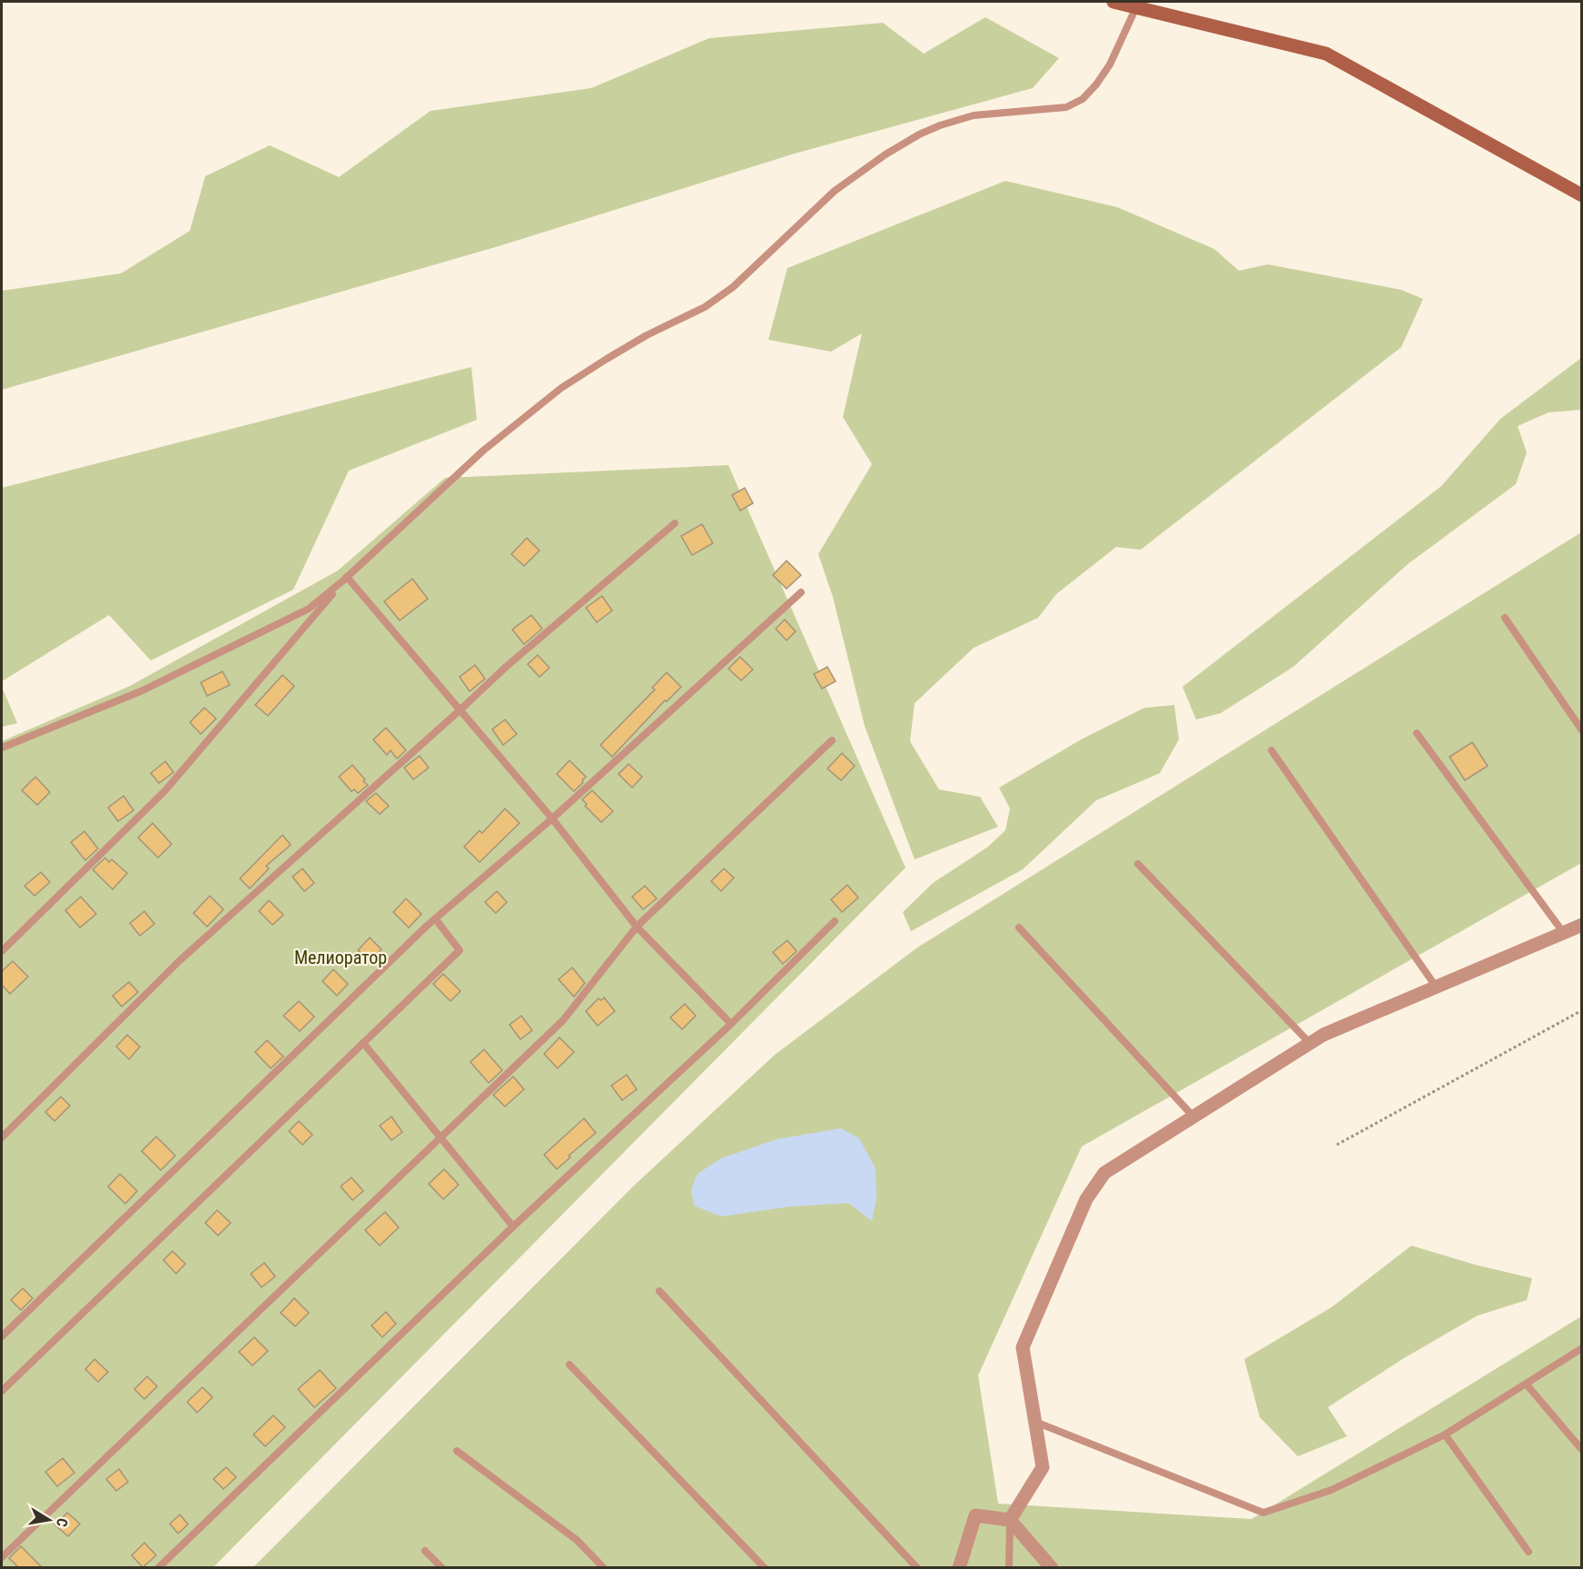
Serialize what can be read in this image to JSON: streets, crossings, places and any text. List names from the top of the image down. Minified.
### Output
{"parks":["Мелиоратор"],"north":"right"}
